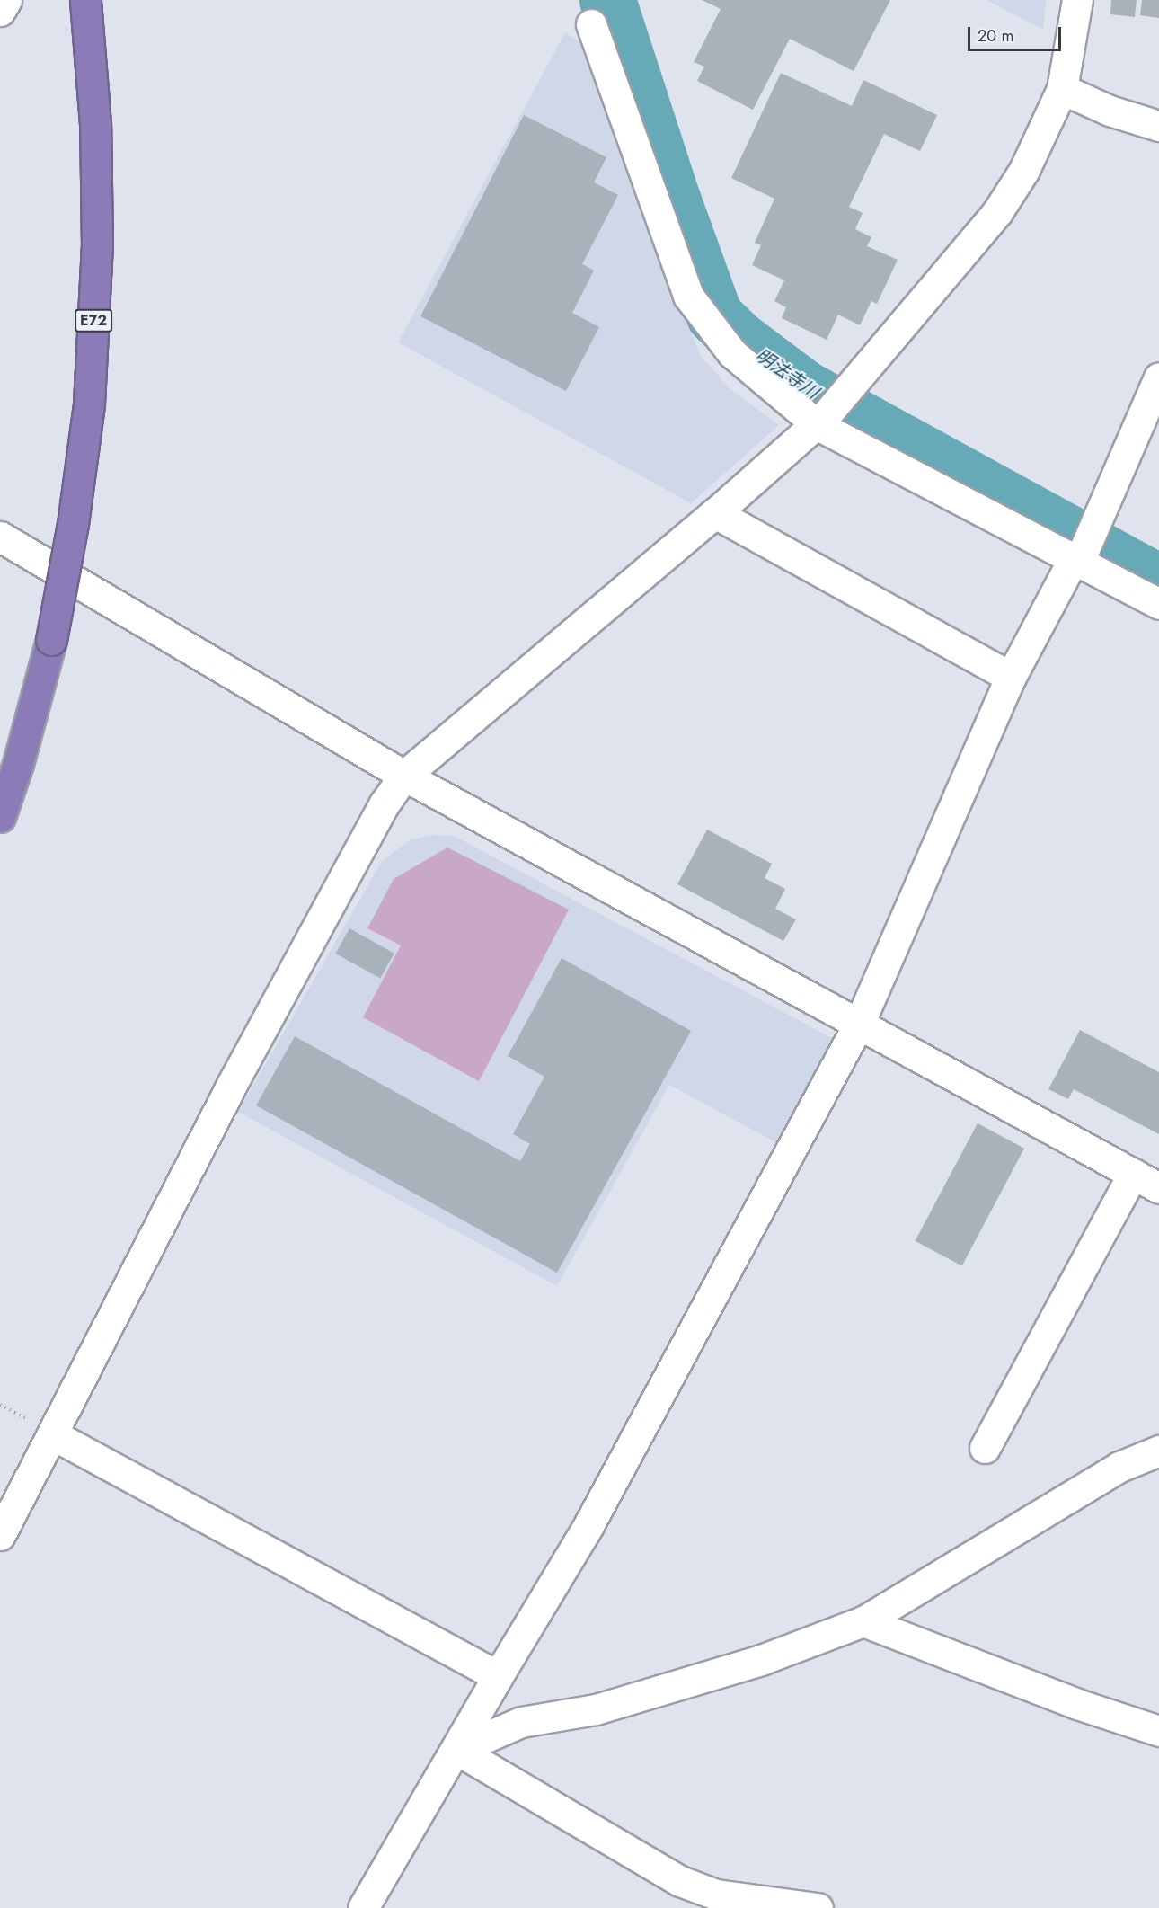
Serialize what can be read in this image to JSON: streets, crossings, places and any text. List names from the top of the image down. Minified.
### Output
{"streets":{"highway":["E72"]},"water":["明法寺川"],"scale_bar":"20 m"}
